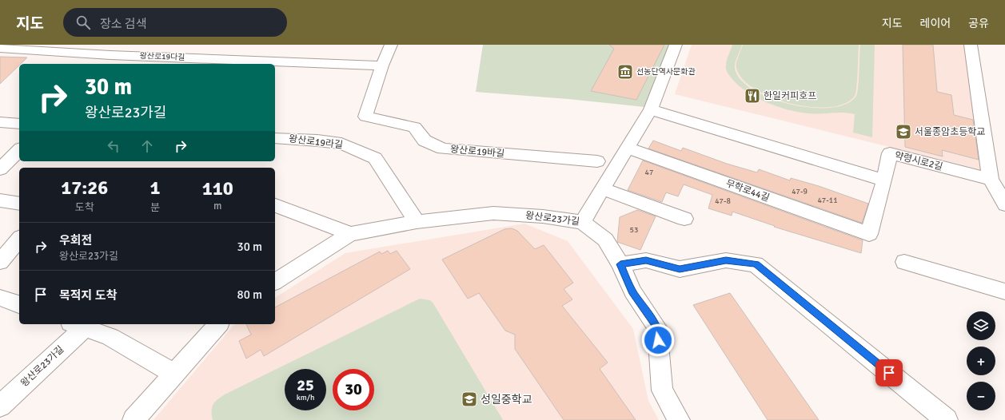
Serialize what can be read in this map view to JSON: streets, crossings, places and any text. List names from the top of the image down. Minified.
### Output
{"streets":{"street":["왕산로19다길","왕산로19라길","왕산로19바길","약령시로2길","무학로44길","왕산로23가길"]},"crossings":[["왕산로19다길","왕산로19바길"],["왕산로19라길","왕산로23가길"],["약령시로2길","무학로44길"]],"places":{"museum":["선농단역사문화관"],"restaurant":["한일커피호프"],"school or university":["서울종암초등학교","성일중학교"]},"house_numbers":["47","47-9","47-11","47-8","53"],"page":{"header":"지도","search":"장소 검색","nav":["지도","레이어","공유"],"turn":["30 m","왕산로23가길"],"eta":["17:26","도착","1","분","110","m"],"list":[{"name":"우회전","note":"왕산로23가길","value":"30 m"},{"name":"목적지 도착","value":"80 m"}],"map_buttons":["+","−"],"speed":"25 km/h","limit":"30"}}
